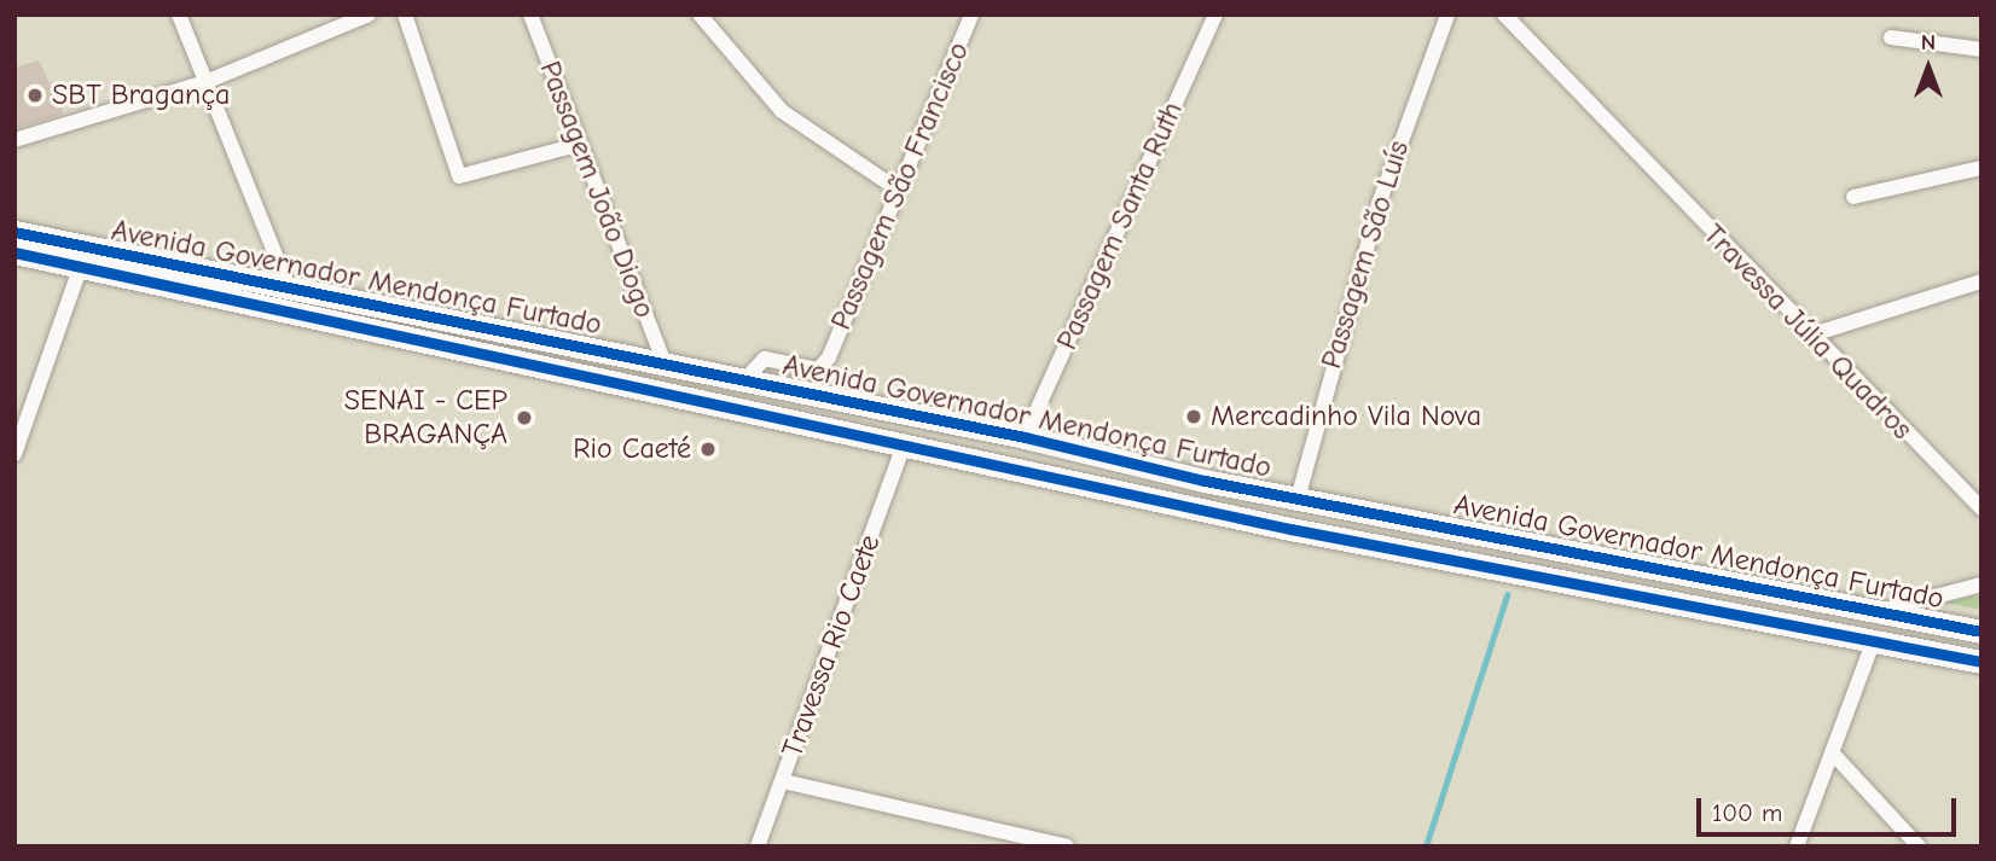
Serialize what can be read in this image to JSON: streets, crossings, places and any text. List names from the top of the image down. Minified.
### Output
{"streets":{"main road":["Avenida Governador Mendonça Furtado"],"street":["Passagem São Francisco","Passagem João Diogo","Passagem Santa Ruth","Passagem São Luís","Travessa Júlia Quadros","Travessa Rio Caete"]},"crossings":[["Passagem São Francisco","Avenida Governador Mendonça Furtado"],["Passagem João Diogo","Avenida Governador Mendonça Furtado"],["Passagem Santa Ruth","Avenida Governador Mendonça Furtado"],["Passagem São Luís","Avenida Governador Mendonça Furtado"],["Avenida Governador Mendonça Furtado","Travessa Rio Caete"]],"places":["SBT Bragança","Mercadinho Vila Nova","SENAI - CEP BRAGANÇA","Rio Caeté"],"scale_bar":"100 m","north":"top"}
